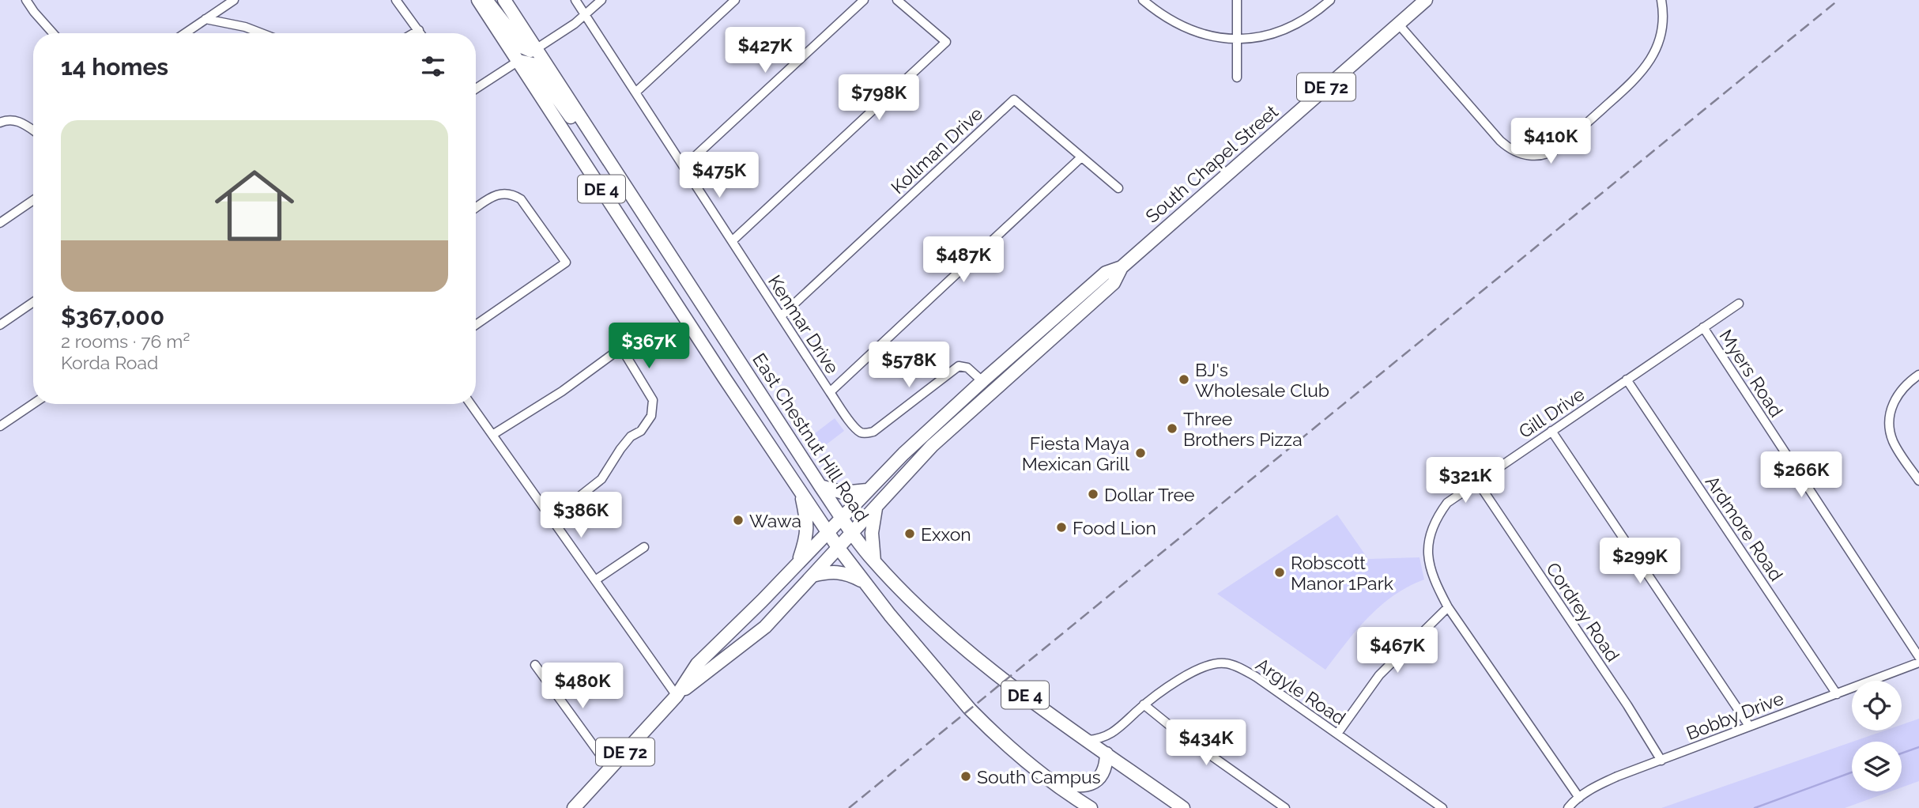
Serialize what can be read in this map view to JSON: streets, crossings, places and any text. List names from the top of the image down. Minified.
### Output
{"streets":{"main road":["DE 72","South Chapel Street","DE 4","East Chestnut Hill Road"],"street":["Kollman Drive","Kenmar Drive","Myers Road","Gill Drive","Ardmore Road","Cordrey Road","Argyle Road","Bobby Drive"]},"crossings":[["Kollman Drive","Kenmar Drive"],["South Chapel Street","Kenmar Drive"],["South Chapel Street","East Chestnut Hill Road"],["Myers Road","Gill Drive"],["Gill Drive","Ardmore Road"],["Gill Drive","Cordrey Road"],["Gill Drive","Bobby Drive"],["Ardmore Road","Bobby Drive"],["Cordrey Road","Bobby Drive"]],"places":["BJ's Wholesale Club","Three Brothers Pizza","Fiesta Maya Mexican Grill","Dollar Tree","Wawa","Food Lion","Exxon","Robscott Manor 1Park","South Campus"],"page":{"price":["$427K","$798K","$410K","$475K","$487K","$367K","$578K","$266K","$321K","$386K","$299K","$467K","$480K","$434K"],"heading":"14 homes","list":[{"name":"$367,000","note":"2 rooms · 76 m² · Korda Road"}]}}
